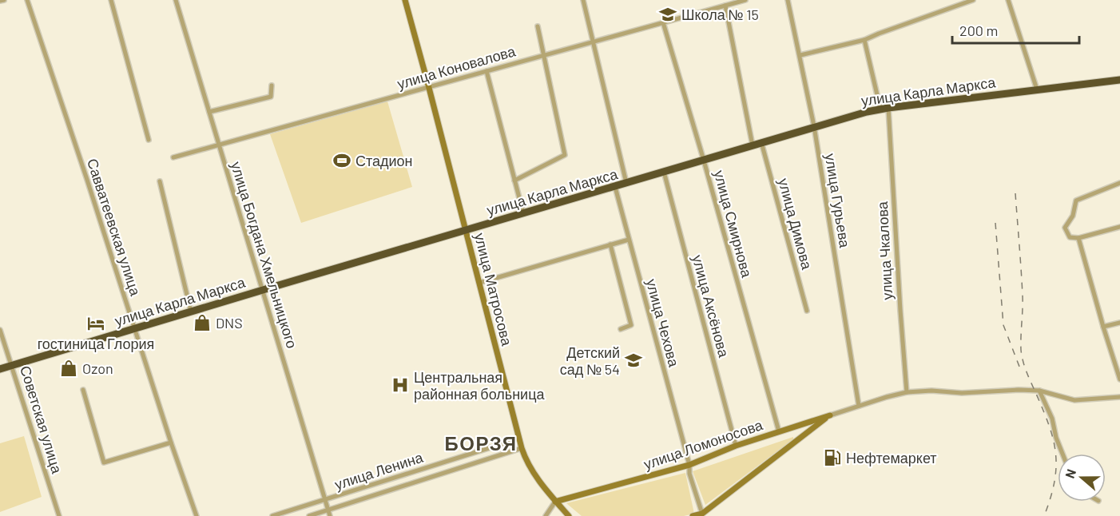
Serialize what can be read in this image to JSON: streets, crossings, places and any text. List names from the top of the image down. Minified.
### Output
{"streets":{"highway":["улица Карла Маркса"],"street":["улица Коновалова","улица Гурьева","улица Смирнова","улица Димова","Савватеевская улица","улица Чкалова","улица Богдана Хмельницкого","улица Матросова","улица Аксёнова","улица Чехова","Советская улица","улица Ломоносова","улица Ленина"]},"crossings":[["улица Коновалова","улица Смирнова"],["улица Коновалова","улица Богдана Хмельницкого"],["улица Коновалова","улица Матросова"],["улица Карла Маркса","улица Гурьева"],["улица Карла Маркса","улица Смирнова"],["улица Карла Маркса","улица Димова"],["улица Карла Маркса","Савватеевская улица"],["улица Карла Маркса","улица Чкалова"],["улица Карла Маркса","улица Богдана Хмельницкого"],["улица Карла Маркса","улица Матросова"],["улица Карла Маркса","улица Аксёнова"],["улица Карла Маркса","улица Чехова"],["улица Карла Маркса","Советская улица"],["улица Гурьева","улица Ломоносова"],["улица Смирнова","улица Ломоносова"],["улица Чкалова","улица Ломоносова"],["улица Богдана Хмельницкого","улица Ленина"],["улица Матросова","улица Ломоносова"],["улица Матросова","улица Ленина"],["улица Аксёнова","улица Ломоносова"],["улица Чехова","улица Ломоносова"]],"districts":["БОРЗЯ"],"places":{"school or university":["Школа № 15","Детский сад № 54"],"sports":["Стадион"],"shop":["DNS","Ozon"],"hotel":["гостиница Глория"],"hospital":["Центральная районная больница"],"fuel station":["Нефтемаркет"]},"scale_bar":"200 m","north":"left"}
